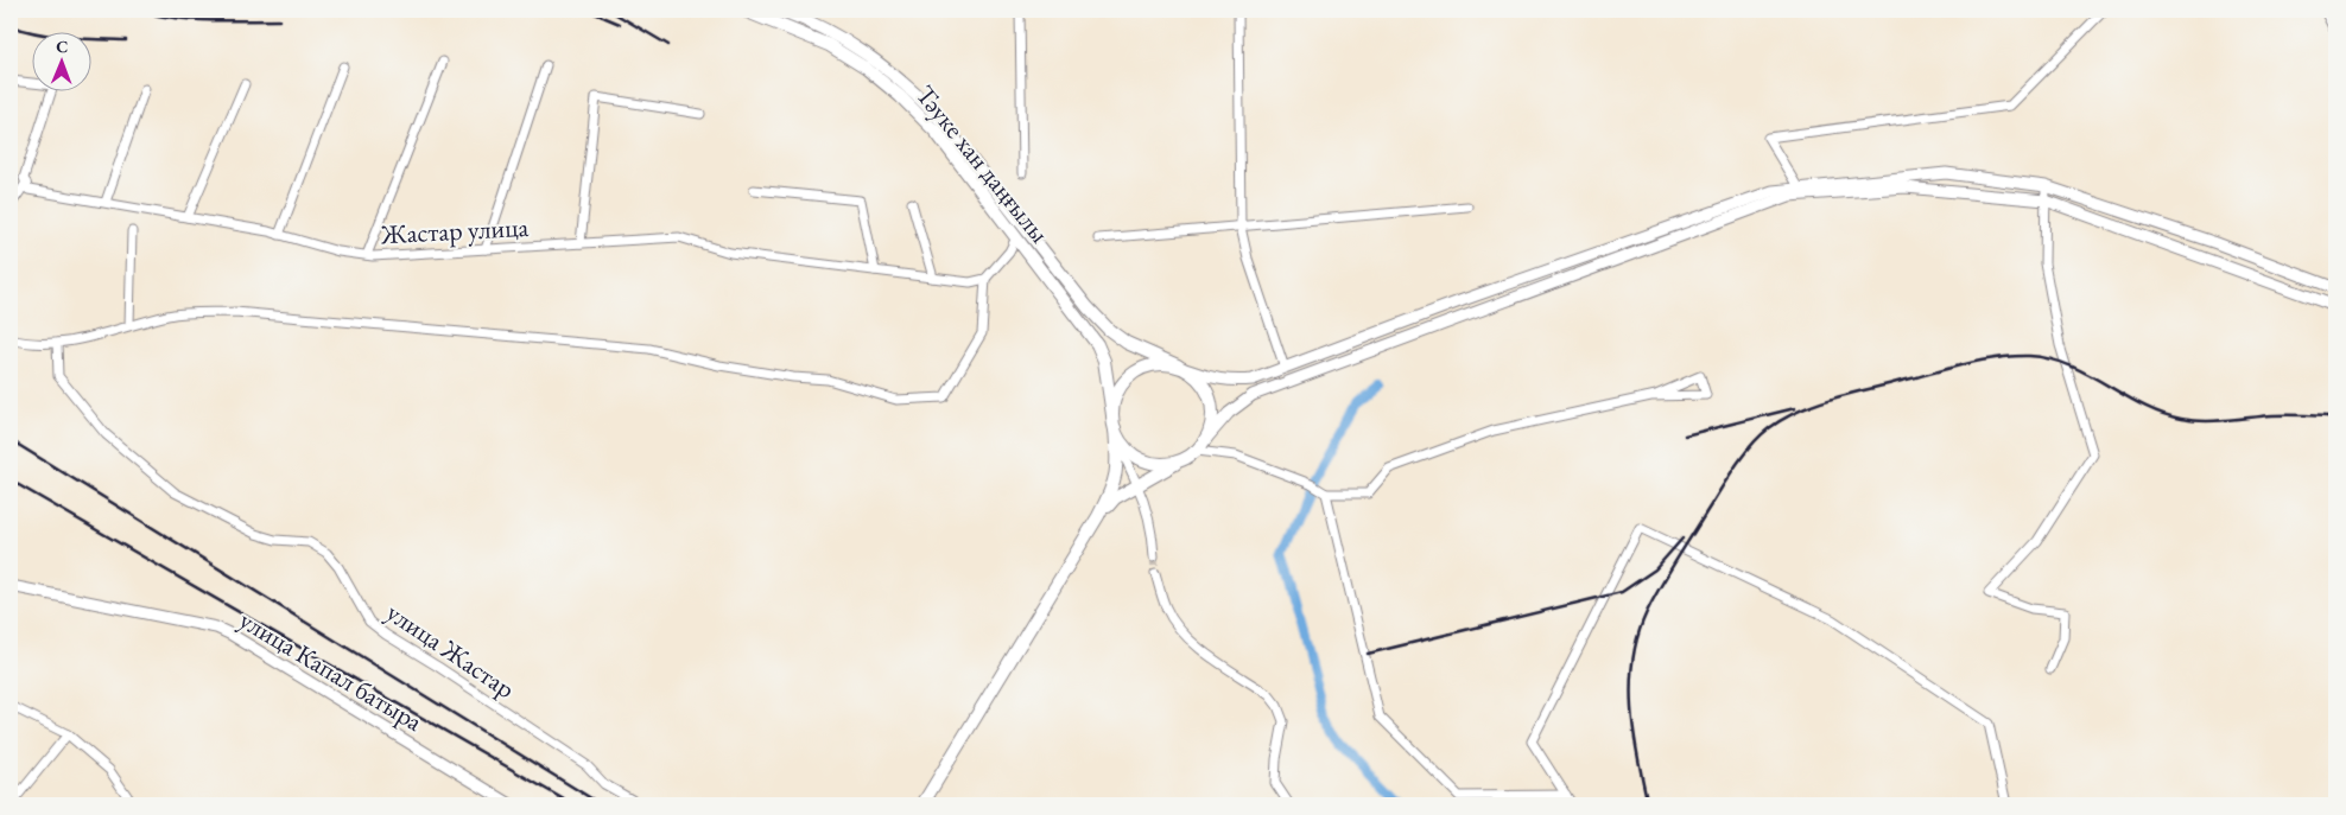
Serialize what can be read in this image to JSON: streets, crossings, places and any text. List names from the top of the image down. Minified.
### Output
{"streets":{"main road":["Тәуке хан даңғылы","улица Капал батыра"],"street":["Жастар улица","улица Жастар"]},"north":"top"}
